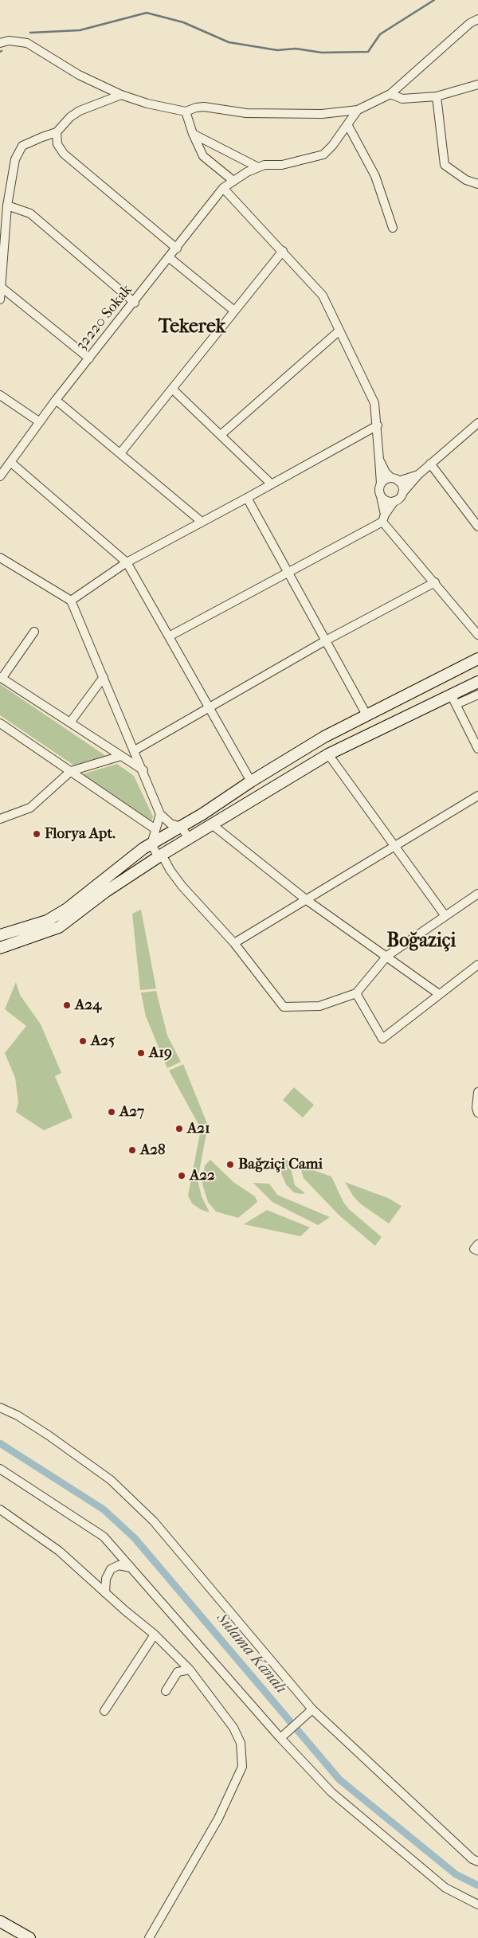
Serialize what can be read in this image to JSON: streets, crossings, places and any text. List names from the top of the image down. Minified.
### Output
{"streets":{"street":["32220 Sokak"]},"districts":["Tekerek","Boğaziçi"],"water":["Sulama Kanalı"],"places":["Florya Apt.","A24","A25","A19","A27","A21","A28","Bağziçi Cami","A22"]}
